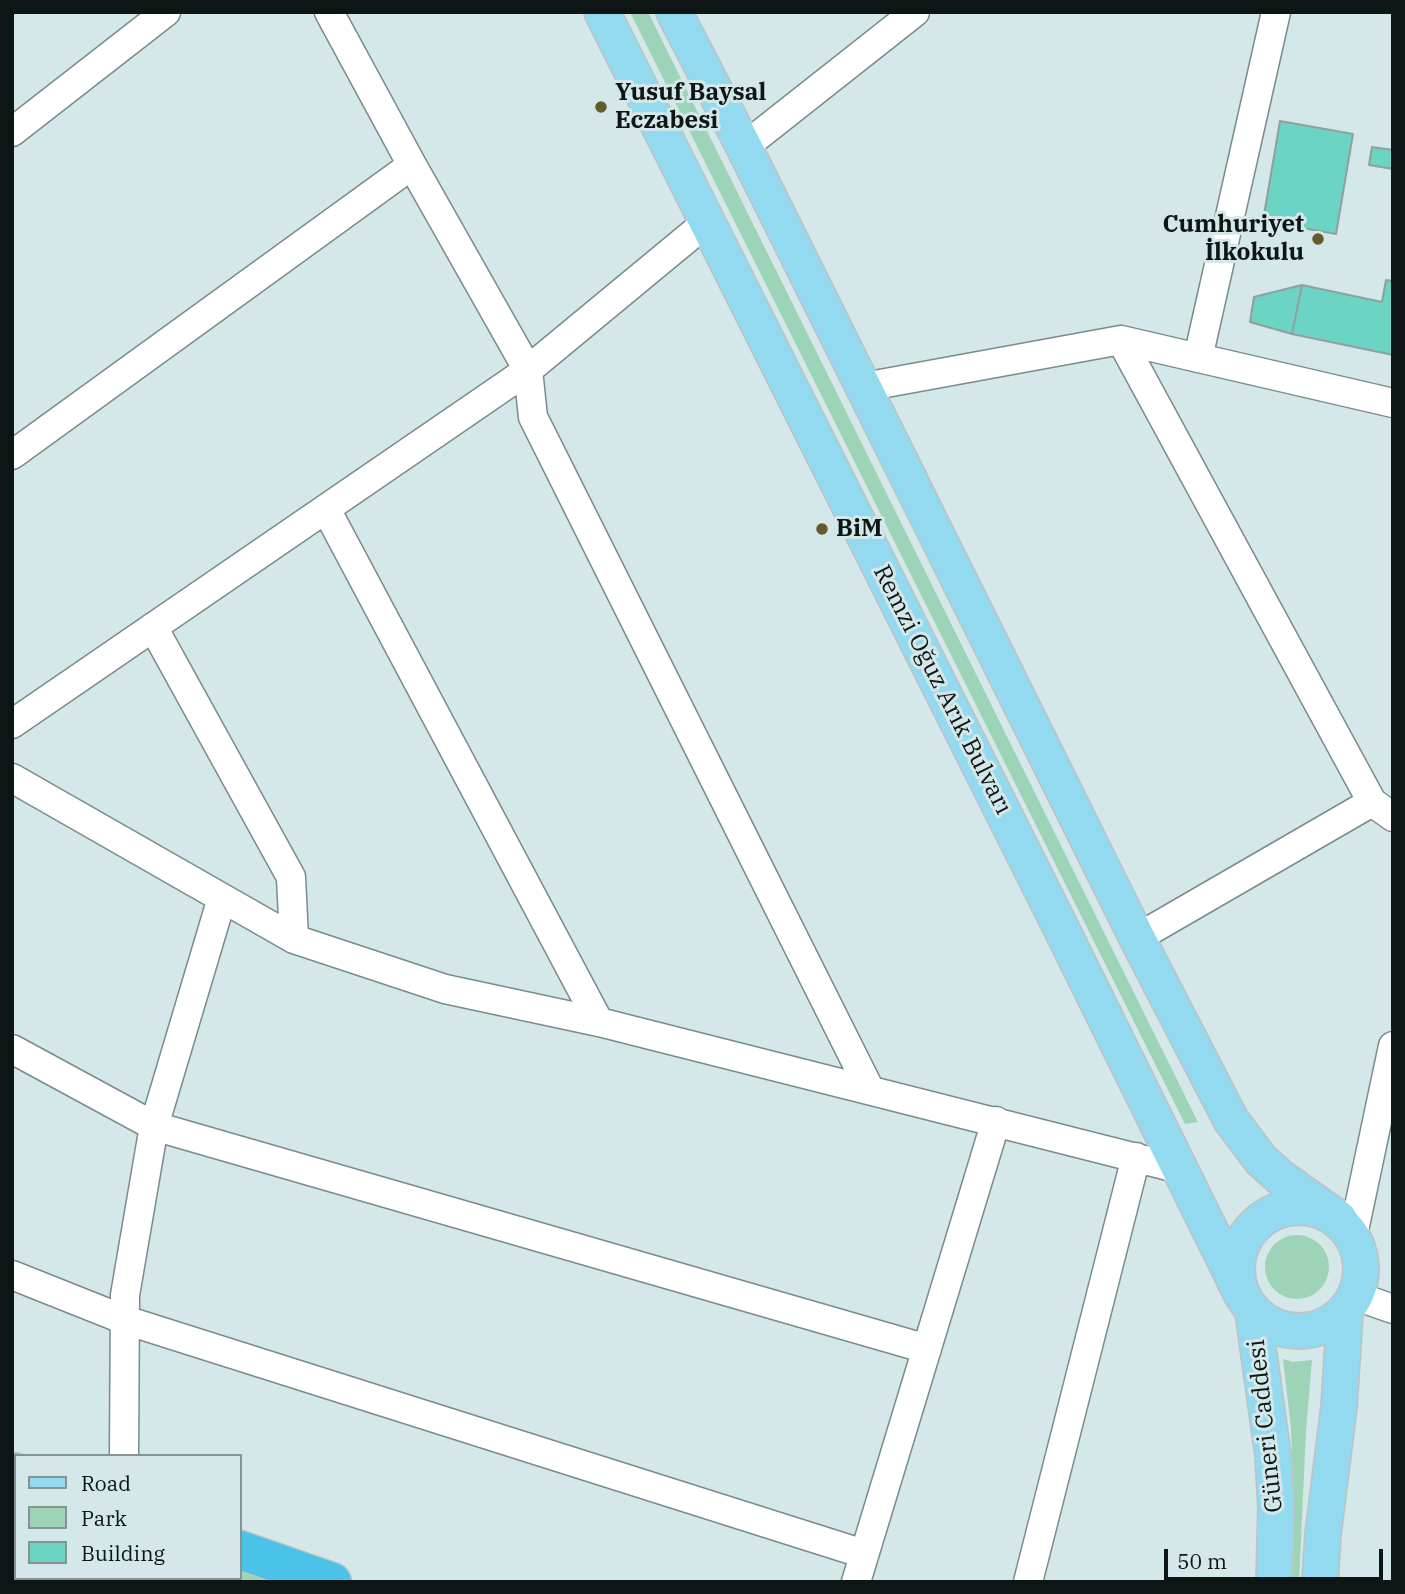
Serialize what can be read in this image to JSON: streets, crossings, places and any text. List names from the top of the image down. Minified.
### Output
{"streets":{"main road":["Remzi Oğuz Arık Bulvarı","Güneri Caddesi"]},"crossings":[["Remzi Oğuz Arık Bulvarı","Güneri Caddesi"]],"places":["Yusuf Baysal Eczabesi","Cumhuriyet İlkokulu","BiM"],"legend":["Road","Park","Building"],"scale_bar":"50 m"}
